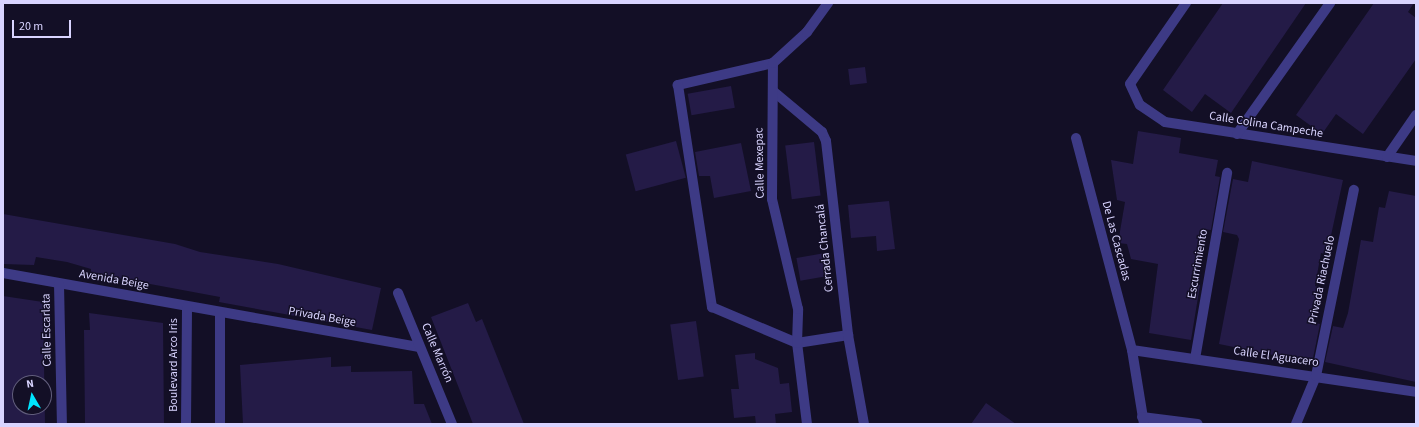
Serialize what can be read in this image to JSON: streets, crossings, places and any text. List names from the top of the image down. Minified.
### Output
{"streets":{"street":["Calle Colina Campeche","Calle Mexepac","De Las Cascadas","Cerrada Chancalá","Escurrimiento","Avenida Beige","Privada Riachuelo","Privada Beige","Calle Escarlata","Calle Marrón","Calle El Aguacero","Boulevard Arco Iris"]},"crossings":[["Calle Mexepac","Cerrada Chancalá"],["De Las Cascadas","Calle El Aguacero"],["Escurrimiento","Calle El Aguacero"],["Avenida Beige","Privada Beige"],["Avenida Beige","Calle Escarlata"],["Avenida Beige","Boulevard Arco Iris"],["Privada Riachuelo","Calle El Aguacero"],["Privada Beige","Calle Marrón"]],"scale_bar":"20 m","north":"top"}
